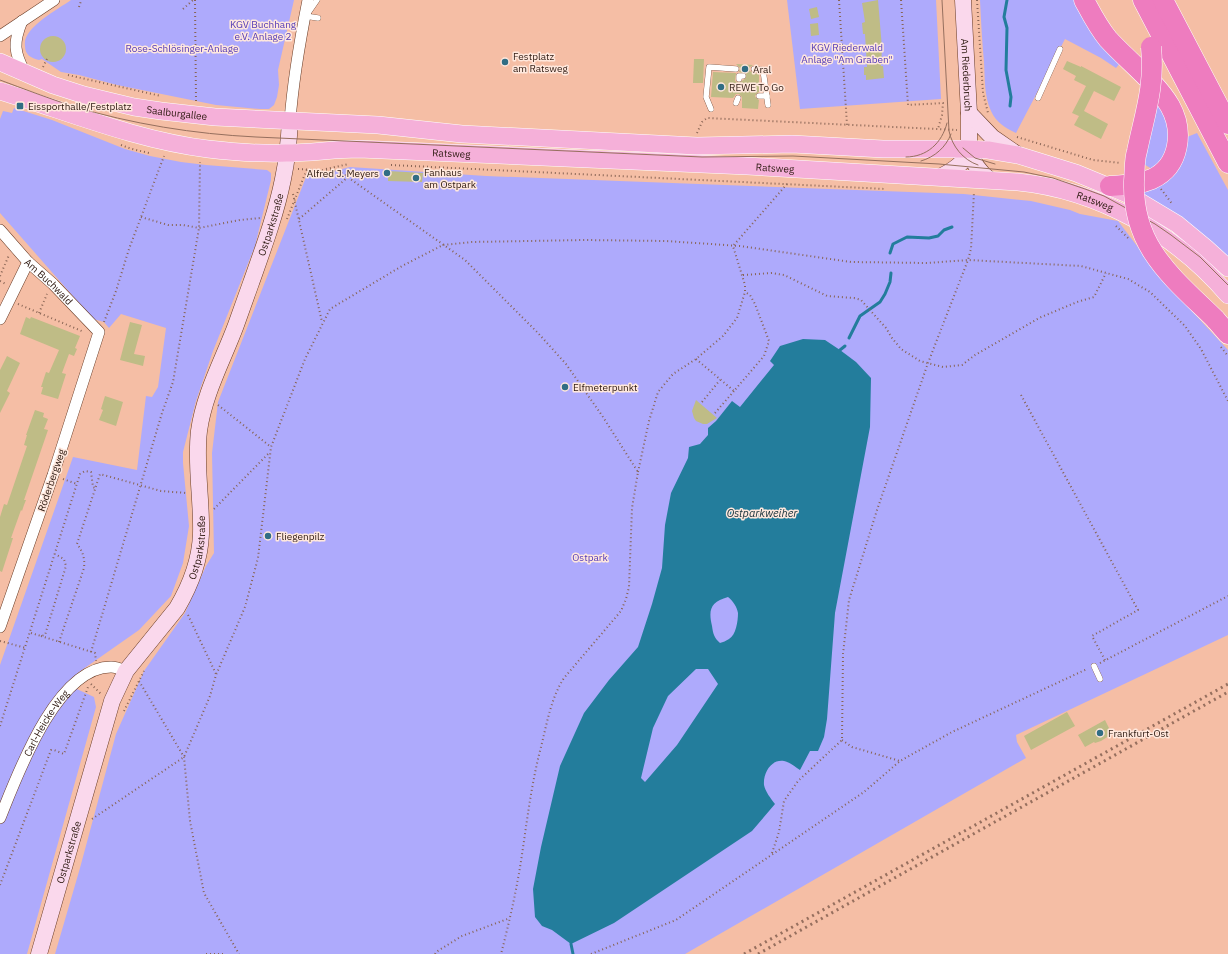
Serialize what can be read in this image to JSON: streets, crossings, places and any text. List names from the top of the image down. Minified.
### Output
{"streets":{"main road":["Saalburgallee","Ratsweg"],"street":["Am Riederbruch","Ostparkstraße","Am Buchwald","Röderbergweg","Carl-Heicke-Weg"]},"crossings":[["Am Riederbruch","Ratsweg"],["Saalburgallee","Ratsweg"],["Saalburgallee","Ostparkstraße"],["Ratsweg","Ostparkstraße"],["Ostparkstraße","Carl-Heicke-Weg"],["Am Buchwald","Röderbergweg"]],"water":["Ostparkweiher"],"parks":["KGV Buchhang e.V. Anlage 2","KGV Riederwald Anlage \"Am Graben\"","Rose-Schlösinger-Anlage","Ostpark"],"places":{"other":["Festplatz am Ratsweg","Aral","REWE To Go","Alfred J. Meyers","Fanhaus am Ostpark","Elfmeterpunkt","Fliegenpilz","Frankfurt-Ost"],"transit":["Eissporthalle/Festplatz"]}}
